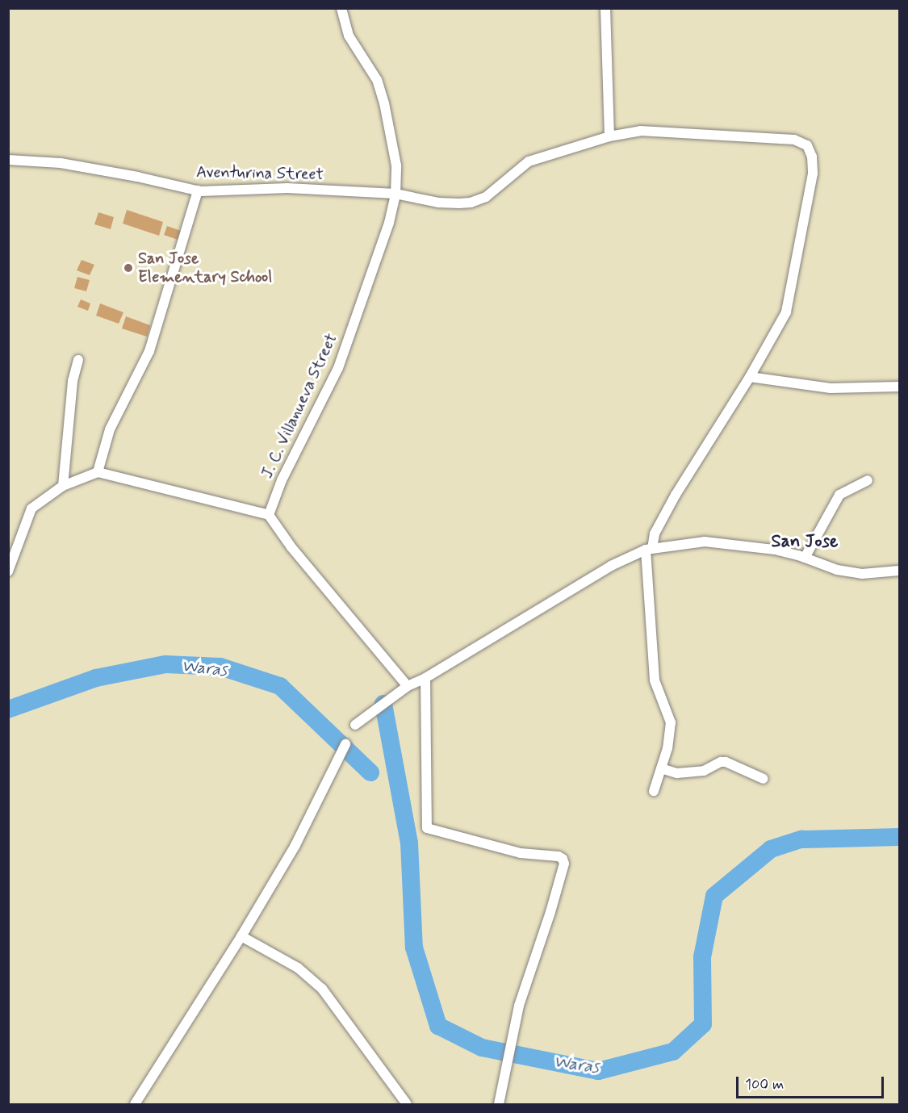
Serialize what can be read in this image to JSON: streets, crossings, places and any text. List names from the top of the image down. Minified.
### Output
{"streets":{"street":["Aventurina Street","J. C. Villanueva Street"]},"crossings":[["Aventurina Street","J. C. Villanueva Street"]],"districts":["San Jose"],"water":["Waras"],"places":["San Jose Elementary School"],"scale_bar":"100 m"}
